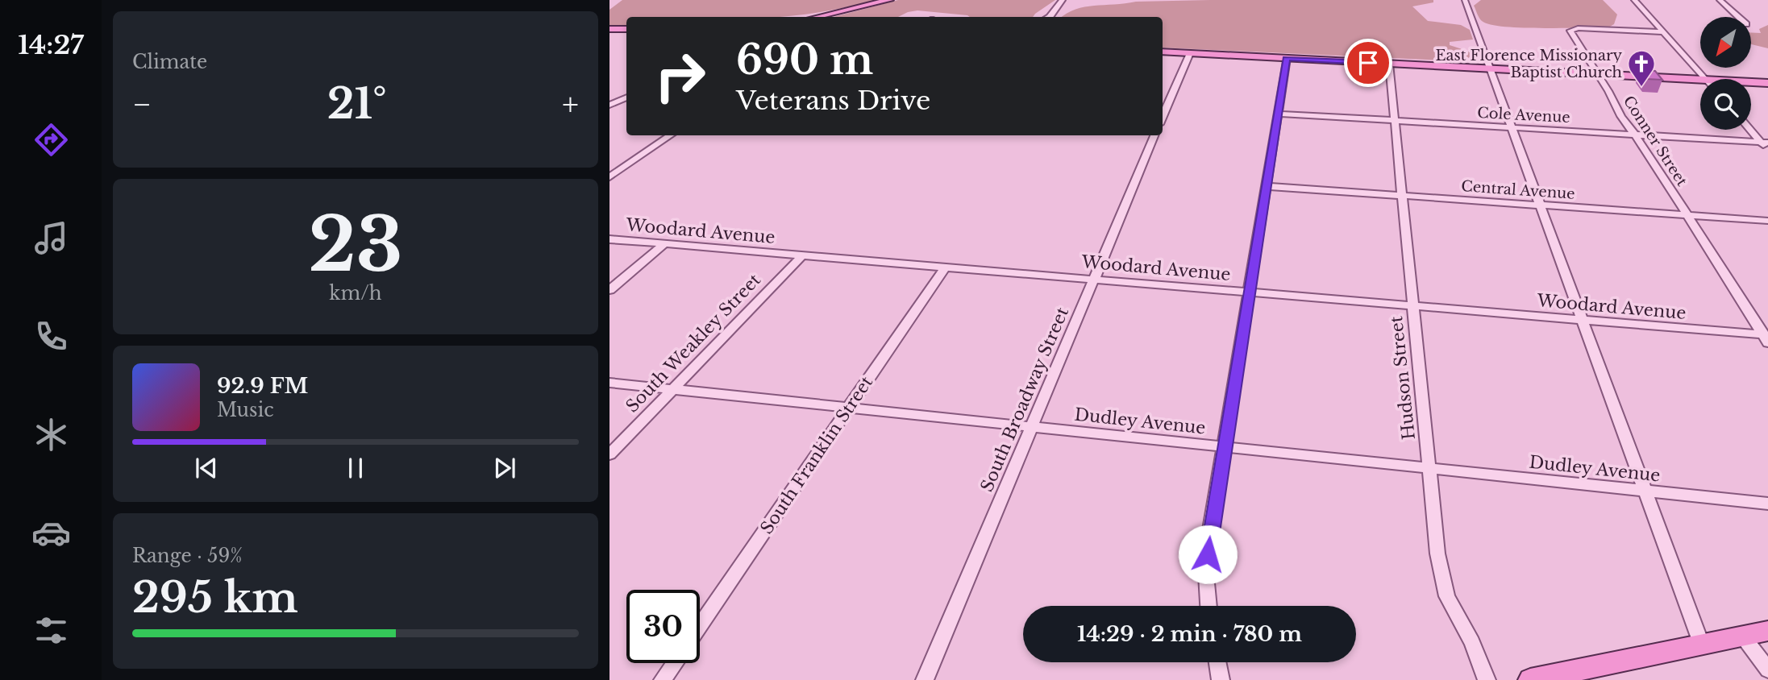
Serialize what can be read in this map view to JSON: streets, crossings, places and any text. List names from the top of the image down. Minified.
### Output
{"streets":{"street":["Cole Avenue","Conner Street","Central Avenue","Woodard Avenue","South Weakley Street","Hudson Street","South Broadway Street","Dudley Avenue","South Franklin Street"]},"crossings":[["Cole Avenue","Conner Street"],["Cole Avenue","Hudson Street"],["Conner Street","Central Avenue"],["Conner Street","Woodard Avenue"],["Central Avenue","Hudson Street"],["Woodard Avenue","South Weakley Street"],["Woodard Avenue","Hudson Street"],["Woodard Avenue","South Broadway Street"],["Woodard Avenue","South Franklin Street"],["South Weakley Street","Dudley Avenue"],["Hudson Street","Dudley Avenue"],["South Broadway Street","Dudley Avenue"],["Dudley Avenue","South Franklin Street"]],"places":{"church":["East Florence Missionary Baptist Church"]},"north":"bottom left","page":{"tabs":"14:27","tile":["Climate",["23","km/h"],["Range · 59%","295 km"]],"turn":["690 m","Veterans Drive"],"heat":["−","21°","+"],"song":["92.9 FM","Music"],"limit":"30","trip":"14:29 · 2 min · 780 m"}}
